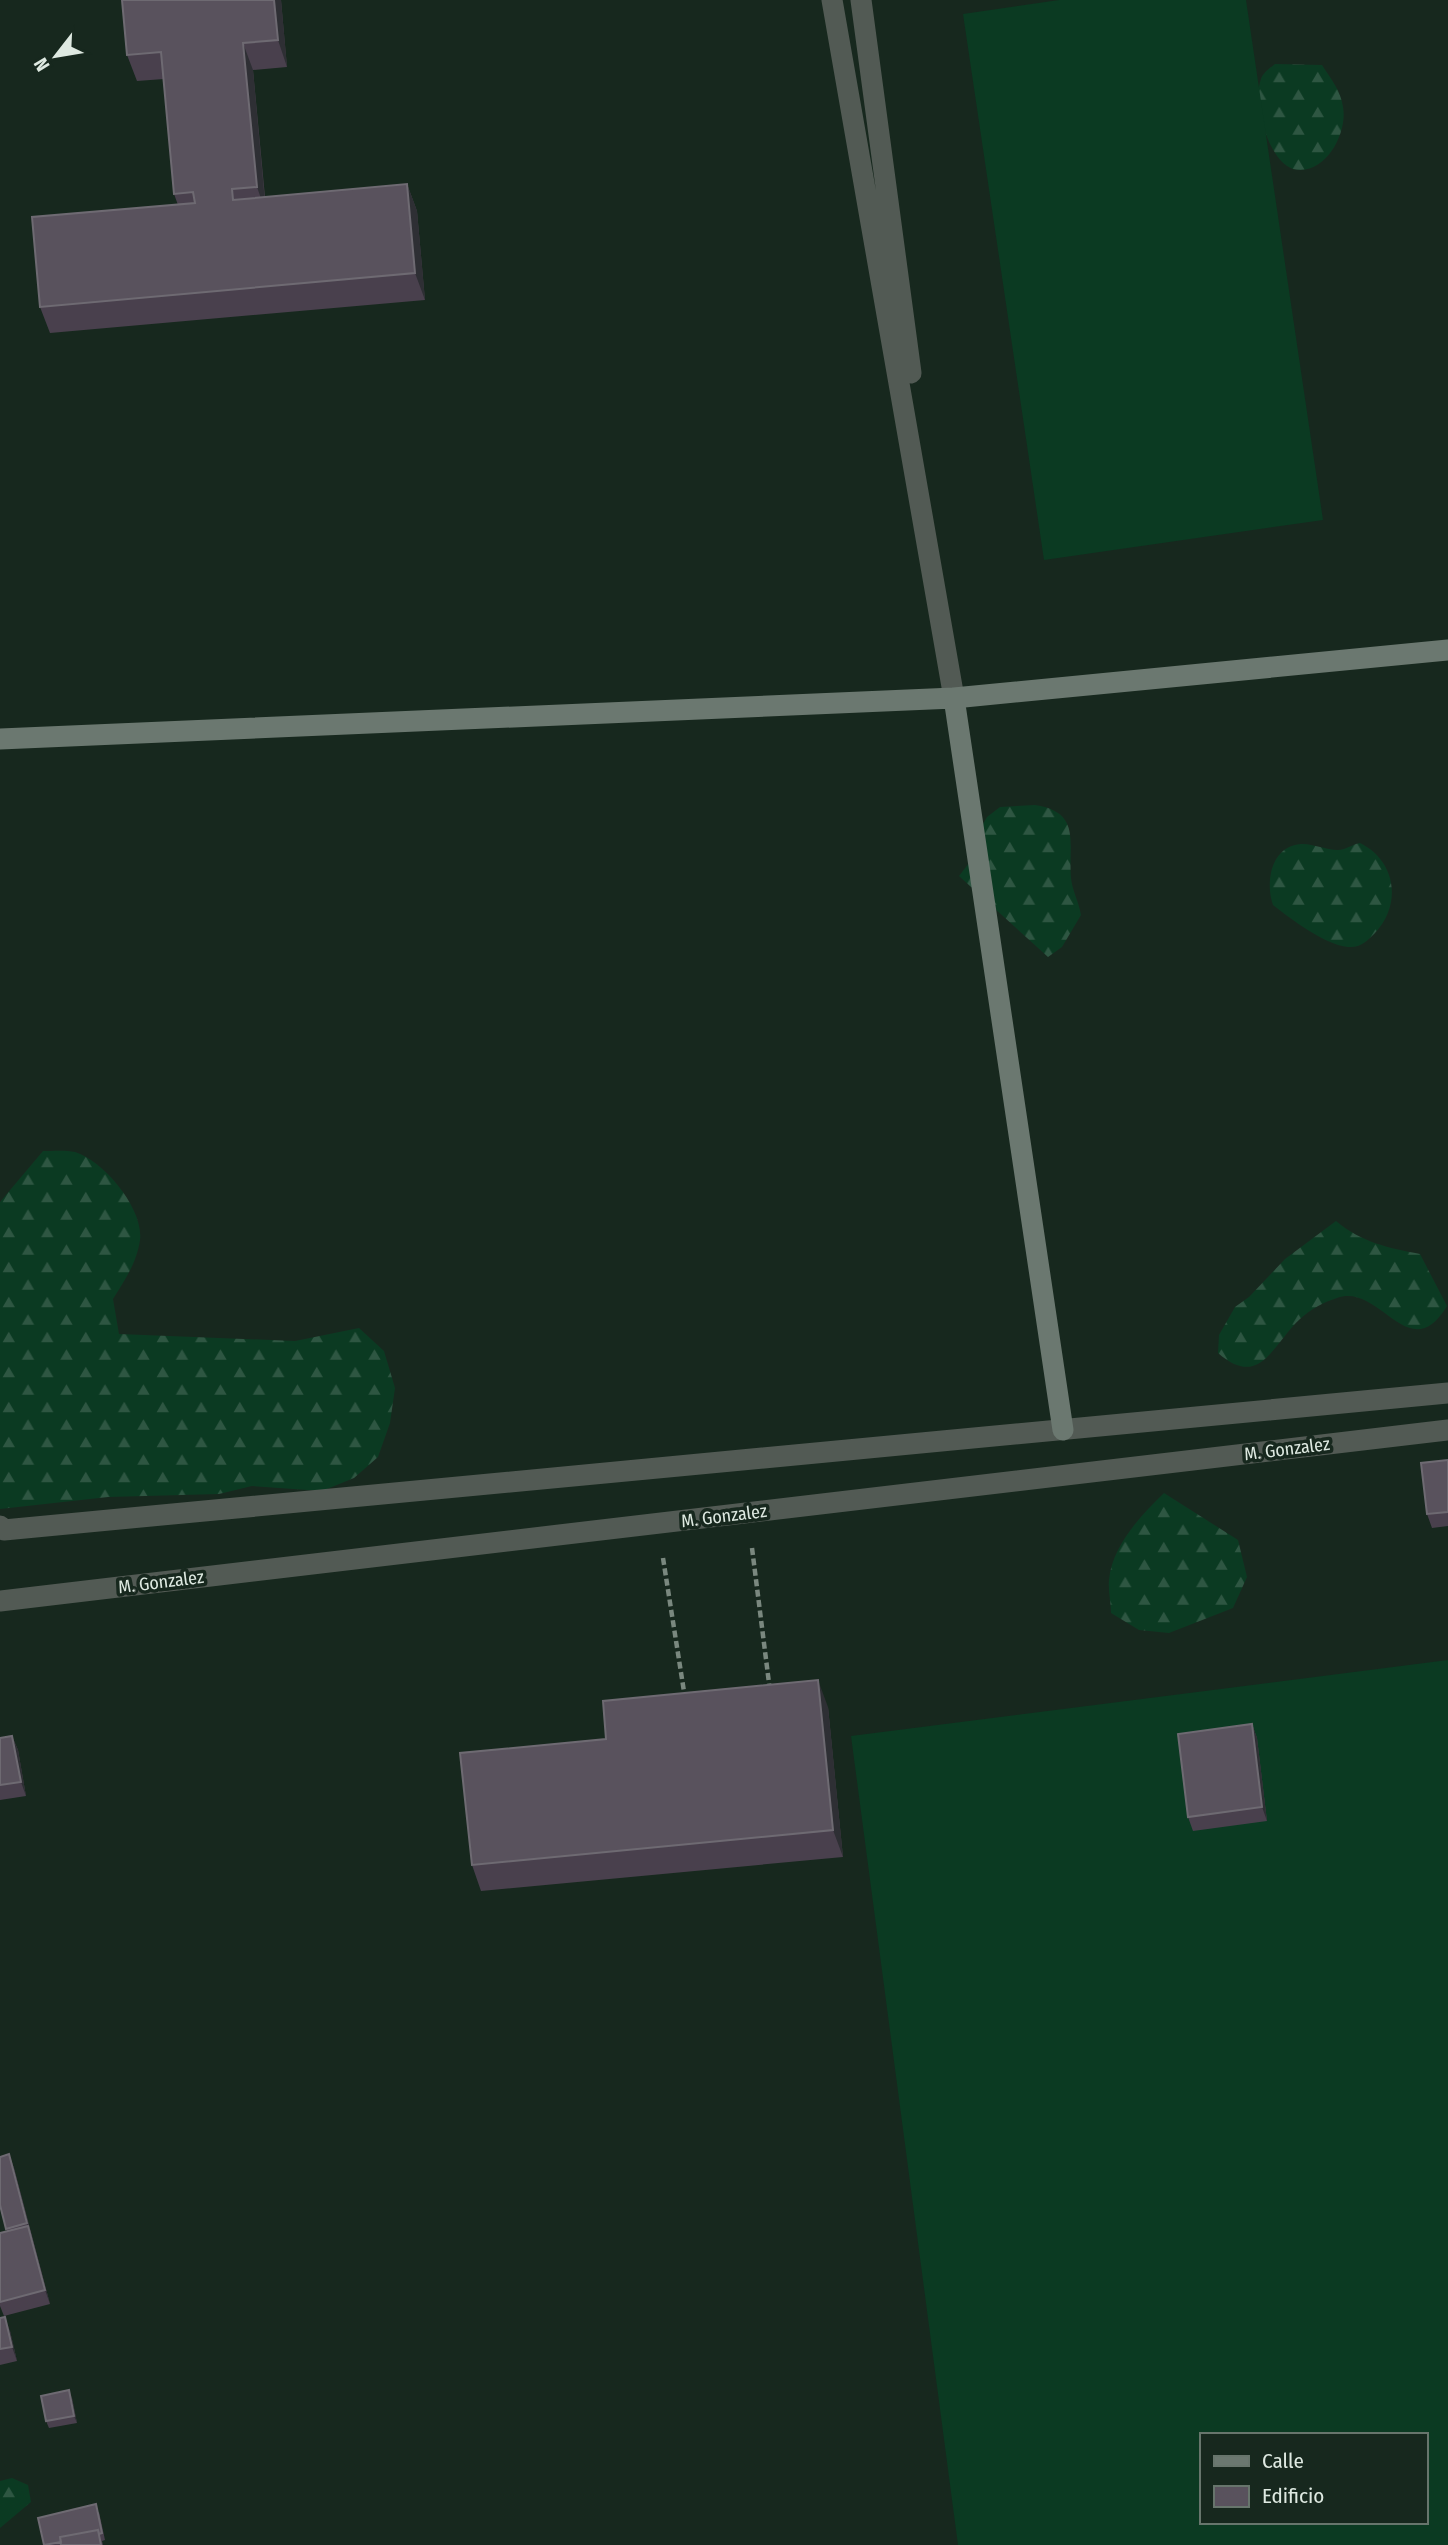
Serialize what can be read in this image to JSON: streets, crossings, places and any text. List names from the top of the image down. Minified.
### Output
{"streets":{"street":["M. Gonzalez"]},"legend":["Calle","Edificio"],"north":"bottom left"}
